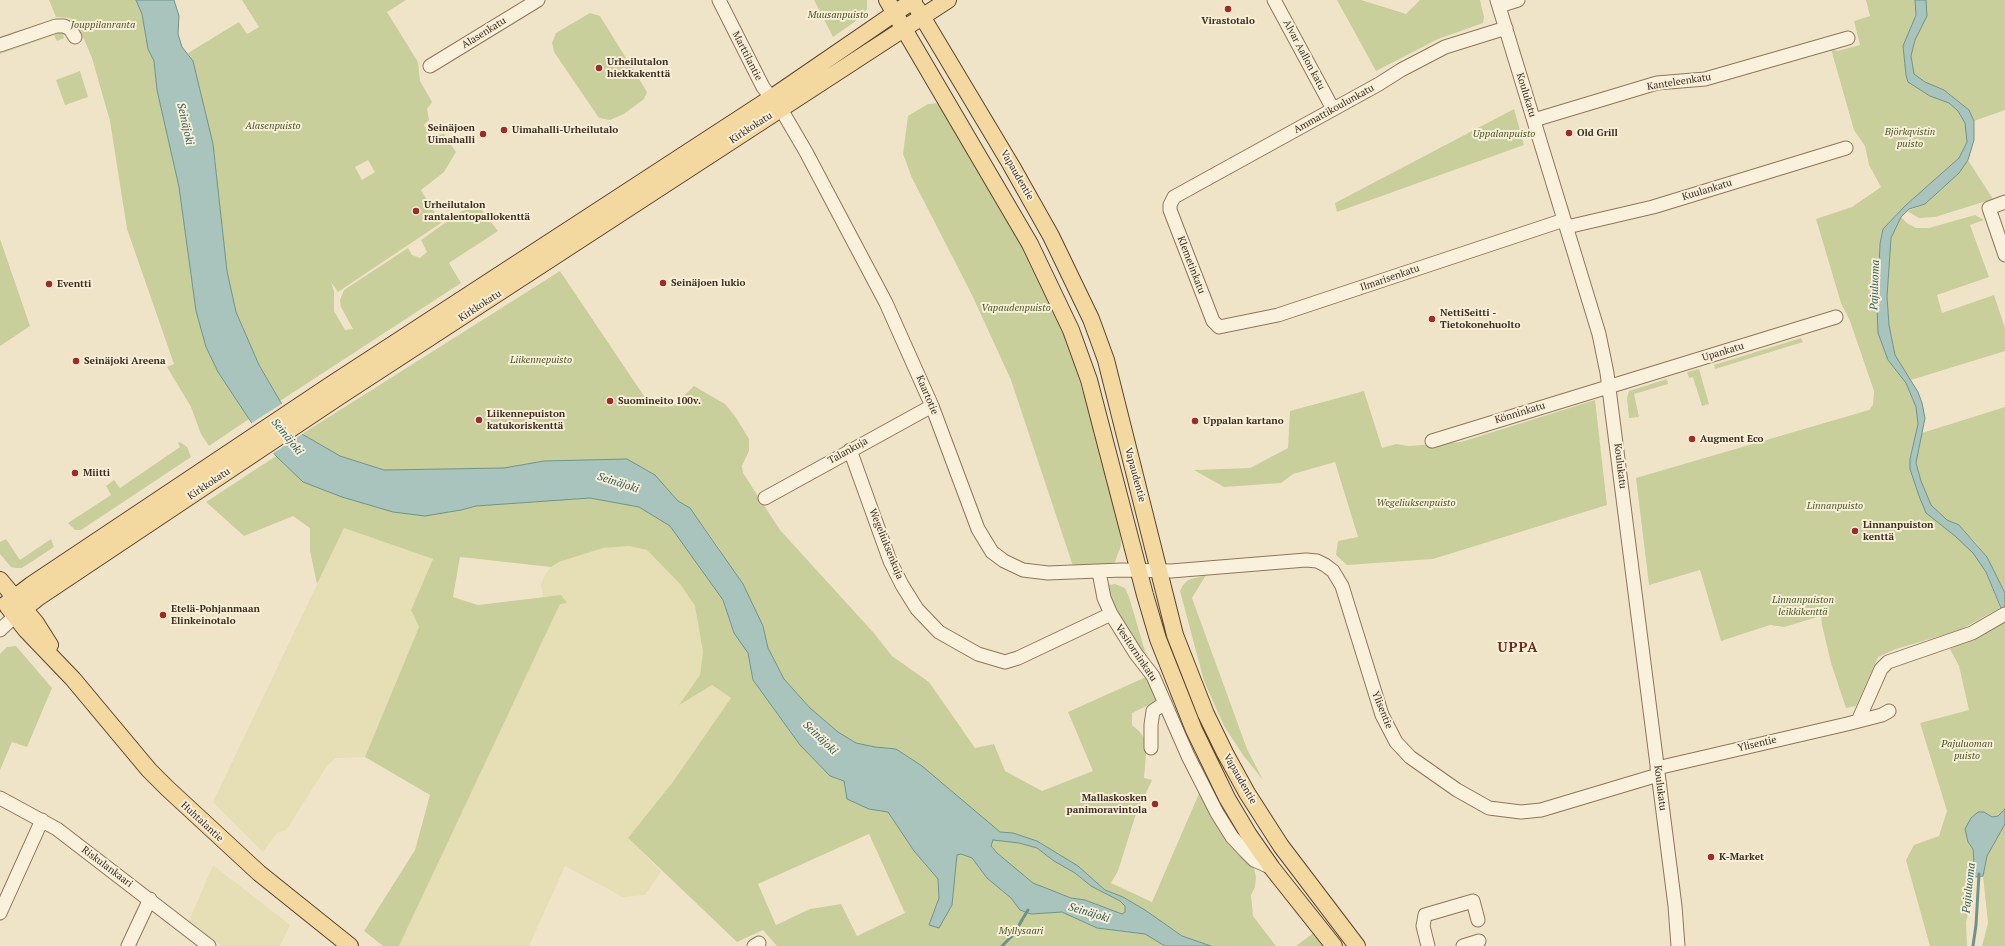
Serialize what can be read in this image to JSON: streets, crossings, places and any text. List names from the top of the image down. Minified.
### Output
{"streets":{"main road":["Kirkkokatu","Vapaudentie","Huhtalantie"],"street":["Alasenkatu","Alvar Aallon katu","Marttilantie","Kanteleenkatu","Koulukatu","Ammattikoulunkatu","Kuulankatu","Klemetinkatu","Ilmarisenkatu","Upankatu","Kaartotie","Könninkatu","Talankuja","Wegeliuksenkuja","Vesitorninkatu","Ylisentie","Riskulankaari"]},"crossings":[["Alvar Aallon katu","Ammattikoulunkatu"],["Marttilantie","Kirkkokatu"],["Marttilantie","Kaartotie"],["Kanteleenkatu","Koulukatu"],["Koulukatu","Ammattikoulunkatu"],["Koulukatu","Kuulankatu"],["Koulukatu","Ilmarisenkatu"],["Koulukatu","Upankatu"],["Koulukatu","Könninkatu"],["Koulukatu","Ylisentie"],["Ammattikoulunkatu","Klemetinkatu"],["Kirkkokatu","Vapaudentie"],["Kirkkokatu","Kaartotie"],["Kirkkokatu","Huhtalantie"],["Vapaudentie","Kaartotie"],["Vapaudentie","Vesitorninkatu"],["Vapaudentie","Ylisentie"],["Kuulankatu","Ilmarisenkatu"],["Klemetinkatu","Ilmarisenkatu"],["Upankatu","Könninkatu"],["Kaartotie","Talankuja"],["Kaartotie","Vesitorninkatu"],["Kaartotie","Ylisentie"],["Talankuja","Wegeliuksenkuja"],["Wegeliuksenkuja","Vesitorninkatu"]],"districts":["UPPA"],"water":["Seinäjoki","Pajuluoma"],"parks":["Muusanpuisto","Jouppilanranta","Alasenpuisto","Björkqvistin puisto","Uppalanpuisto","Vapaudenpuisto","Liikennepuisto","Wegeliuksenpuisto","Linnanpuisto","Linnanpuiston leikkikenttä","Pajuluoman puisto","Myllysaari"],"places":["Virastotalo","Urheilutalon hiekkakenttä","Uimahalli-Urheilutalo","Old Grill","Seinäjoen Uimahalli","Urheilutalon rantalentopallokenttä","Seinäjoen lukio","Eventti","NettiSeitti - Tietokonehuolto","Seinäjoki Areena","Suomineito 100v.","Liikennepuiston katukoriskenttä","Uppalan kartano","Augment Eco","Miitti","Linnanpuiston kenttä","Etelä-Pohjanmaan Elinkeinotalo","Mallaskosken panimoravintola","K-Market"]}
